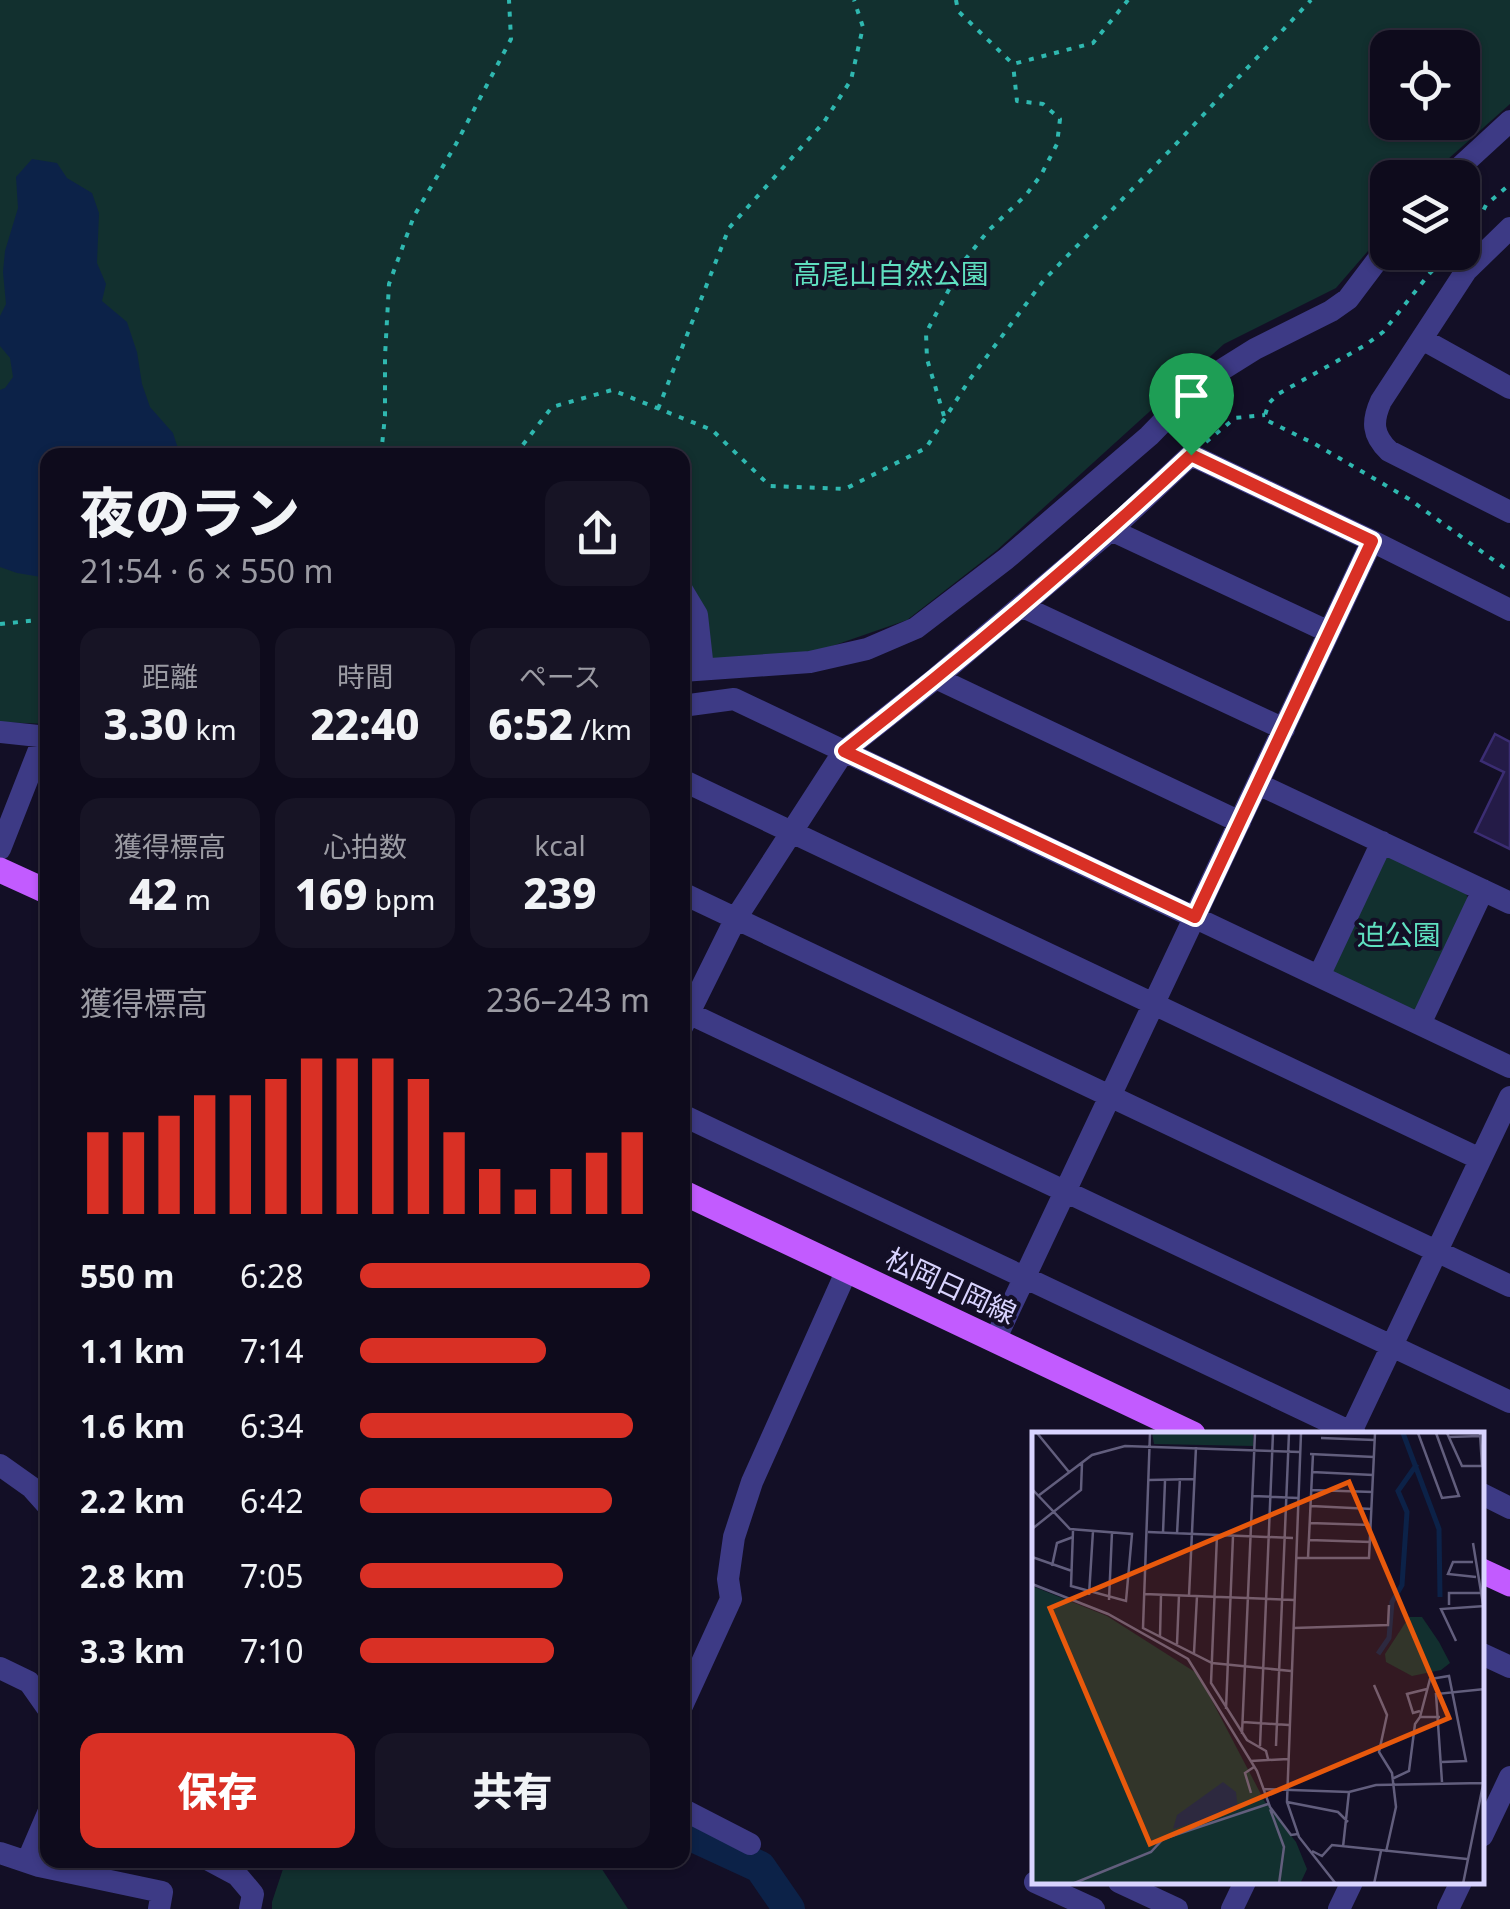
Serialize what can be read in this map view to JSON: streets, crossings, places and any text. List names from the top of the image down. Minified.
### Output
{"streets":{"main road":["松岡日岡線"]},"parks":["高尾山自然公園","迫公園"],"page":{"heading":["夜のラン","21:54 · 6 × 550 m"],"stats":[["距離","3.30 km"],["時間","22:40"],["ペース","6:52 /km"],["獲得標高","42 m"],["心拍数","169 bpm"],["kcal","239"]],"chart":["獲得標高","236–243 m"],"list":[{"name":"550 m","note":"6:28"},{"name":"1.1 km","note":"7:14"},{"name":"1.6 km","note":"6:34"},{"name":"2.2 km","note":"6:42"},{"name":"2.8 km","note":"7:05"},{"name":"3.3 km","note":"7:10"}],"buttons":["保存","共有"]}}
